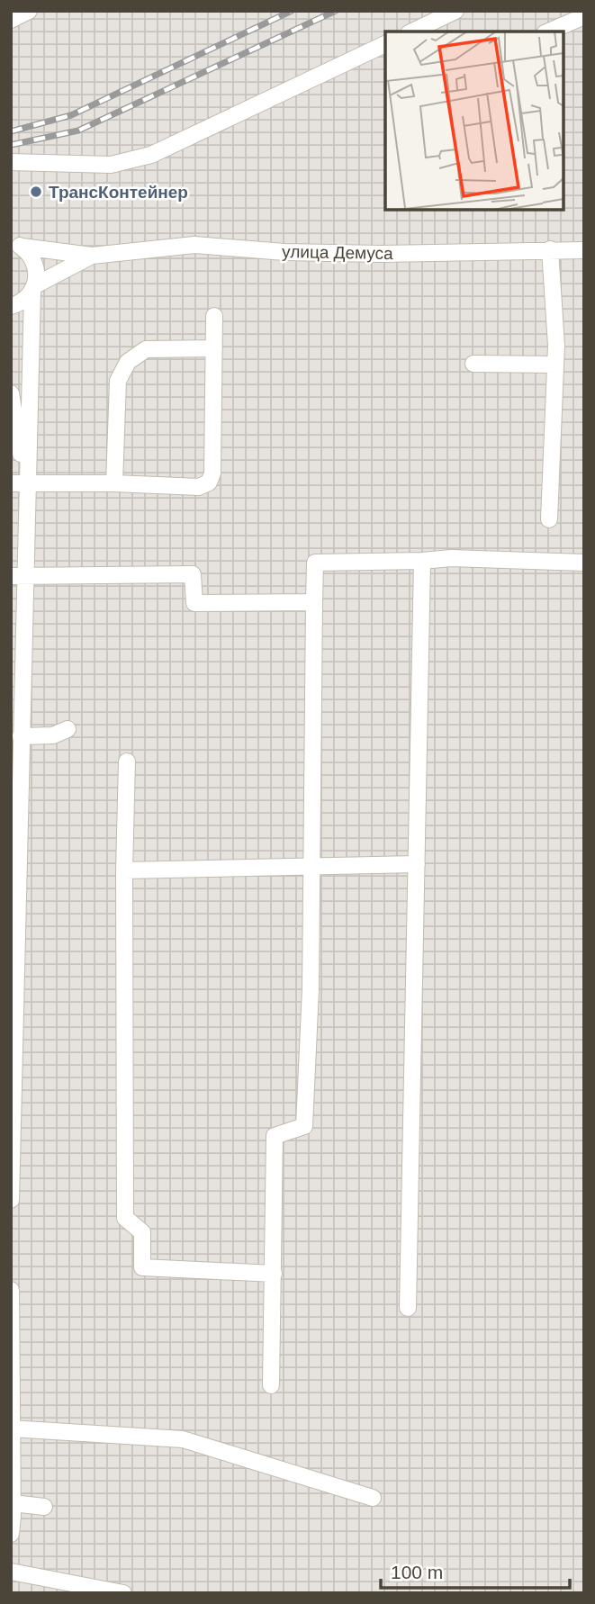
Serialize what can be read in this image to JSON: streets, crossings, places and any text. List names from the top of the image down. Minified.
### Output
{"streets":{"street":["улица Демуса"]},"places":["ТрансКонтейнер"],"scale_bar":"100 m"}
